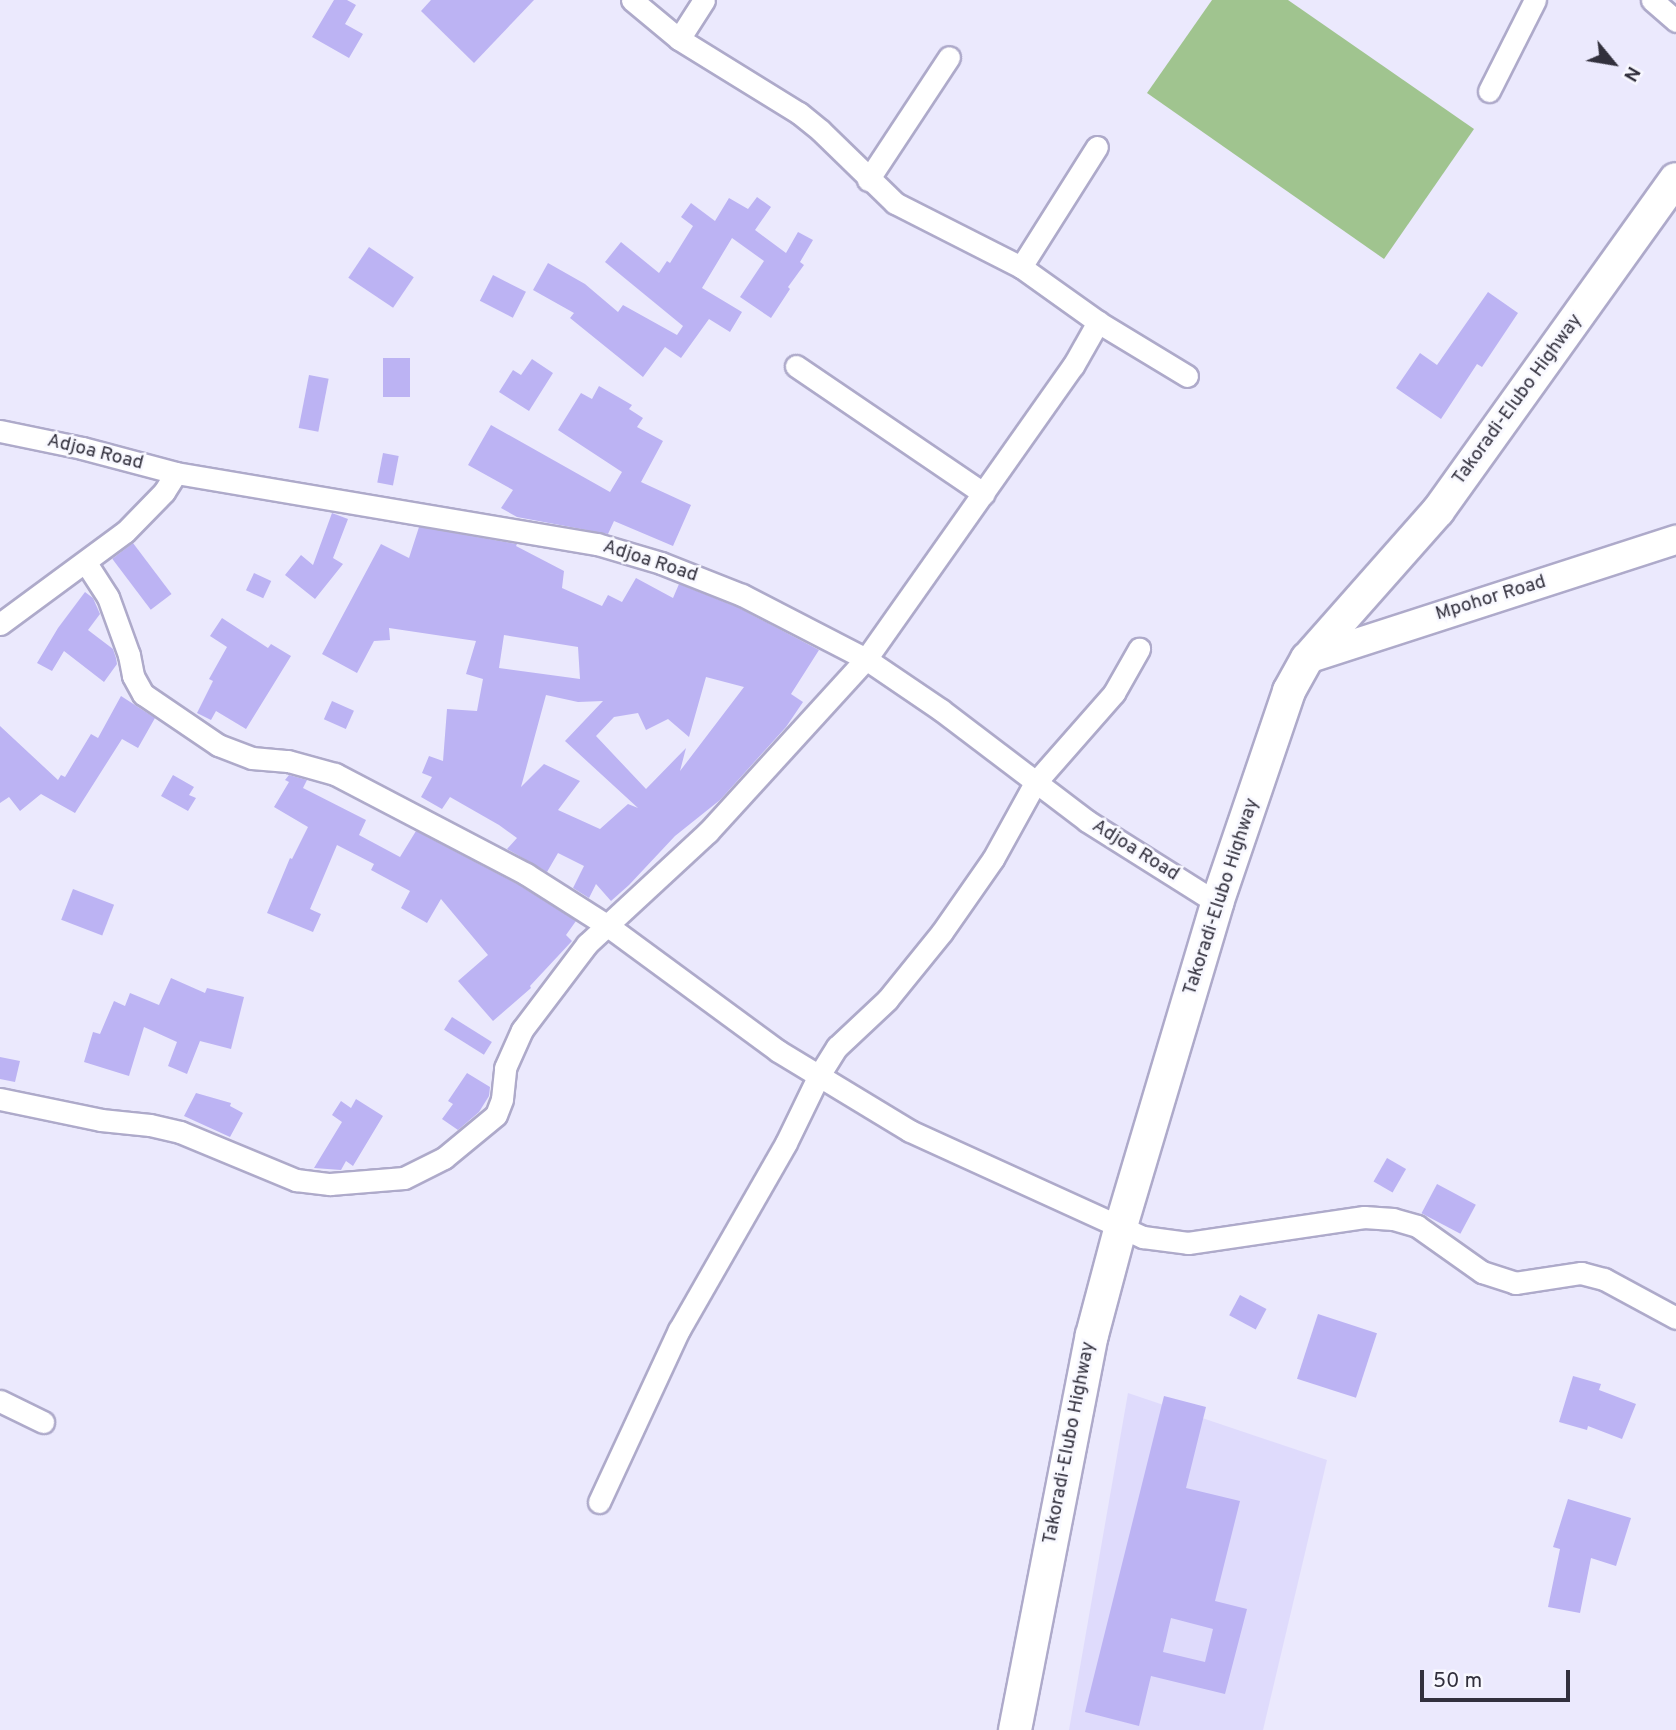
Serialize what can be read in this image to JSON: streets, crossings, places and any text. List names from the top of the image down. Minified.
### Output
{"streets":{"highway":["Takoradi-Elubo Highway"],"main road":["Mpohor Road"],"street":["Adjoa Road"]},"crossings":[["Takoradi-Elubo Highway","Adjoa Road"],["Takoradi-Elubo Highway","Mpohor Road"]],"scale_bar":"50 m","north":"bottom right"}
